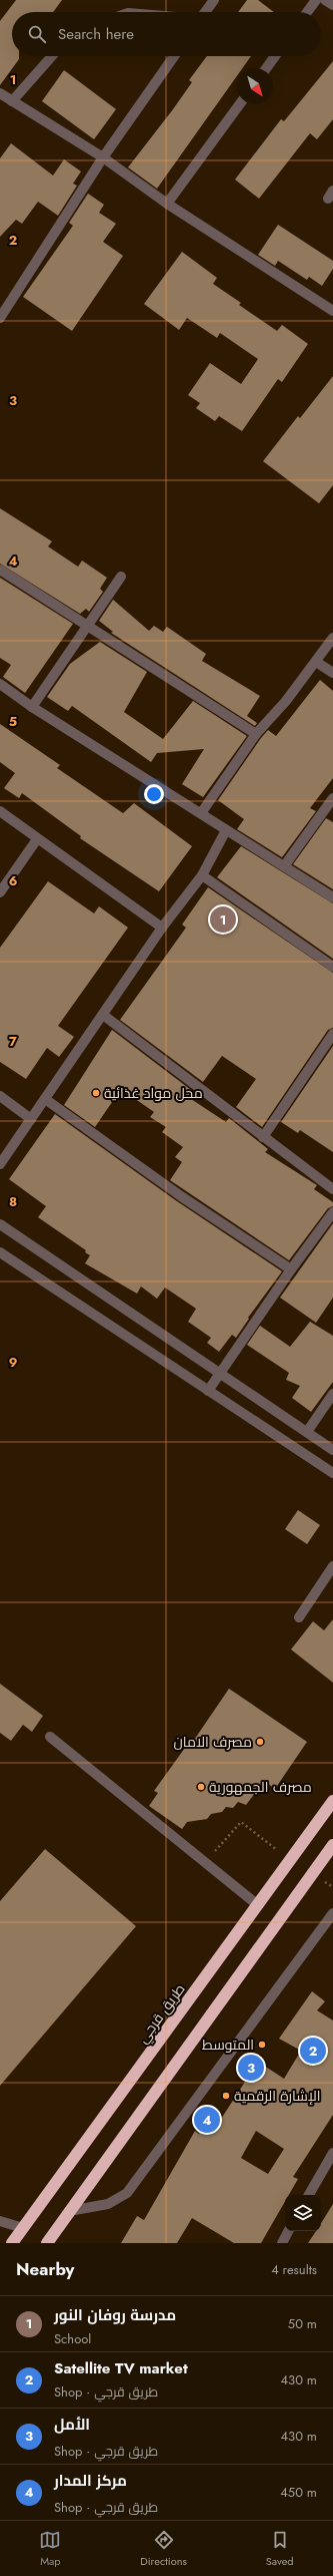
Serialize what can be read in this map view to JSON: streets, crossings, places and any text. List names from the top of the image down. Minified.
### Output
{"streets":{"highway":["طريق قرجي"]},"places":["محل مواد غذائية","مصرف الامان","مصرف الجمهورية","المتوسط","الإشارة الرقمية"],"north":"bottom right","page":{"search":"Search here","pins":["1","2","3","4"],"heading":["Nearby","4 results"],"list":[{"mark":"1","name":"مدرسة روفان النور","note":"School","value":"50 m"},{"mark":"2","name":"Satellite TV market","note":"Shop · طريق قرجي","value":"430 m"},{"mark":"3","name":"الأمل","note":"Shop · طريق قرجي","value":"430 m"},{"mark":"4","name":"مركز المدار","note":"Shop · طريق قرجي","value":"450 m"}],"nav":["Map","Directions","Saved"]},"grid":{"rows":["1","2","3","4","5","6","7","8","9"]}}
